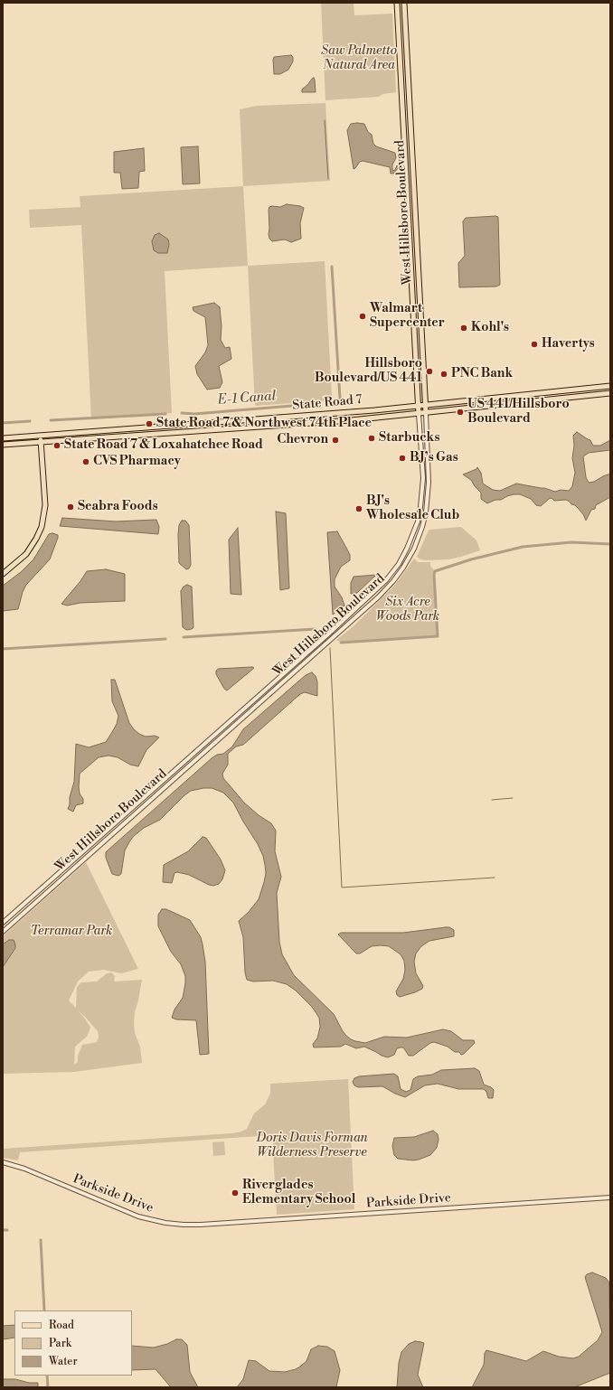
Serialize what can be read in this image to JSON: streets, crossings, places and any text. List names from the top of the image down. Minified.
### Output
{"streets":{"main road":["West Hillsboro Boulevard","State Road 7"],"street":["Parkside Drive"]},"crossings":[["West Hillsboro Boulevard","State Road 7"]],"water":["E-1 Canal"],"parks":["Saw Palmetto Natural Area","Six Acre Woods Park","Terramar Park","Doris Davis Forman Wilderness Preserve"],"places":["Walmart Supercenter","Kohl's","Havertys","Hillsboro Boulevard/US 441","PNC Bank","US 441/Hillsboro Boulevard","State Road 7 & Northwest 74th Place","Starbucks","Chevron","State Road 7 & Loxahatchee Road","BJ’s Gas","CVS Pharmacy","Seabra Foods","BJ's Wholesale Club","Riverglades Elementary School"],"legend":["Road","Park","Water"]}
